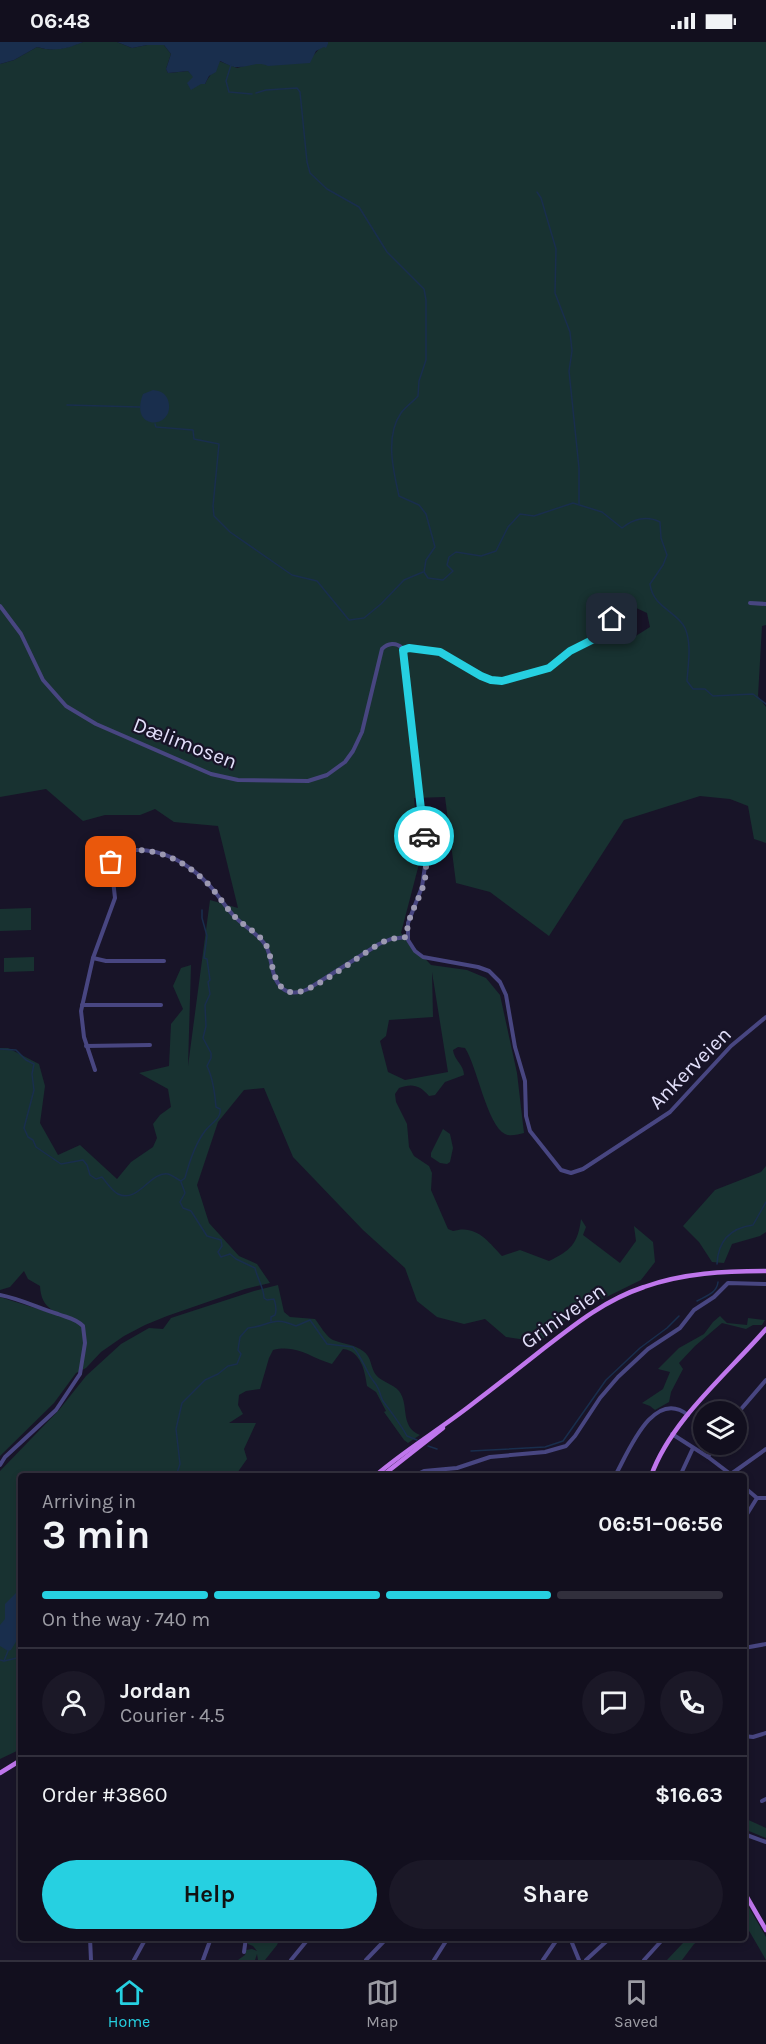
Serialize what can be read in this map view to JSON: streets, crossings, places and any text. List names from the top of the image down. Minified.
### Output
{"streets":{"main road":["Griniveien"],"street":["Dælimosen","Ankerveien"]},"page":{"status":"06:48","heading":["3 min","Arriving in","06:51–06:56"],"panel":["Jordan","Courier · 4.5","Order #3860","$16.63"],"bar":"On the way · 740 m","buttons":["Help","Share"],"tabs":["Home","Map","Saved"]}}
